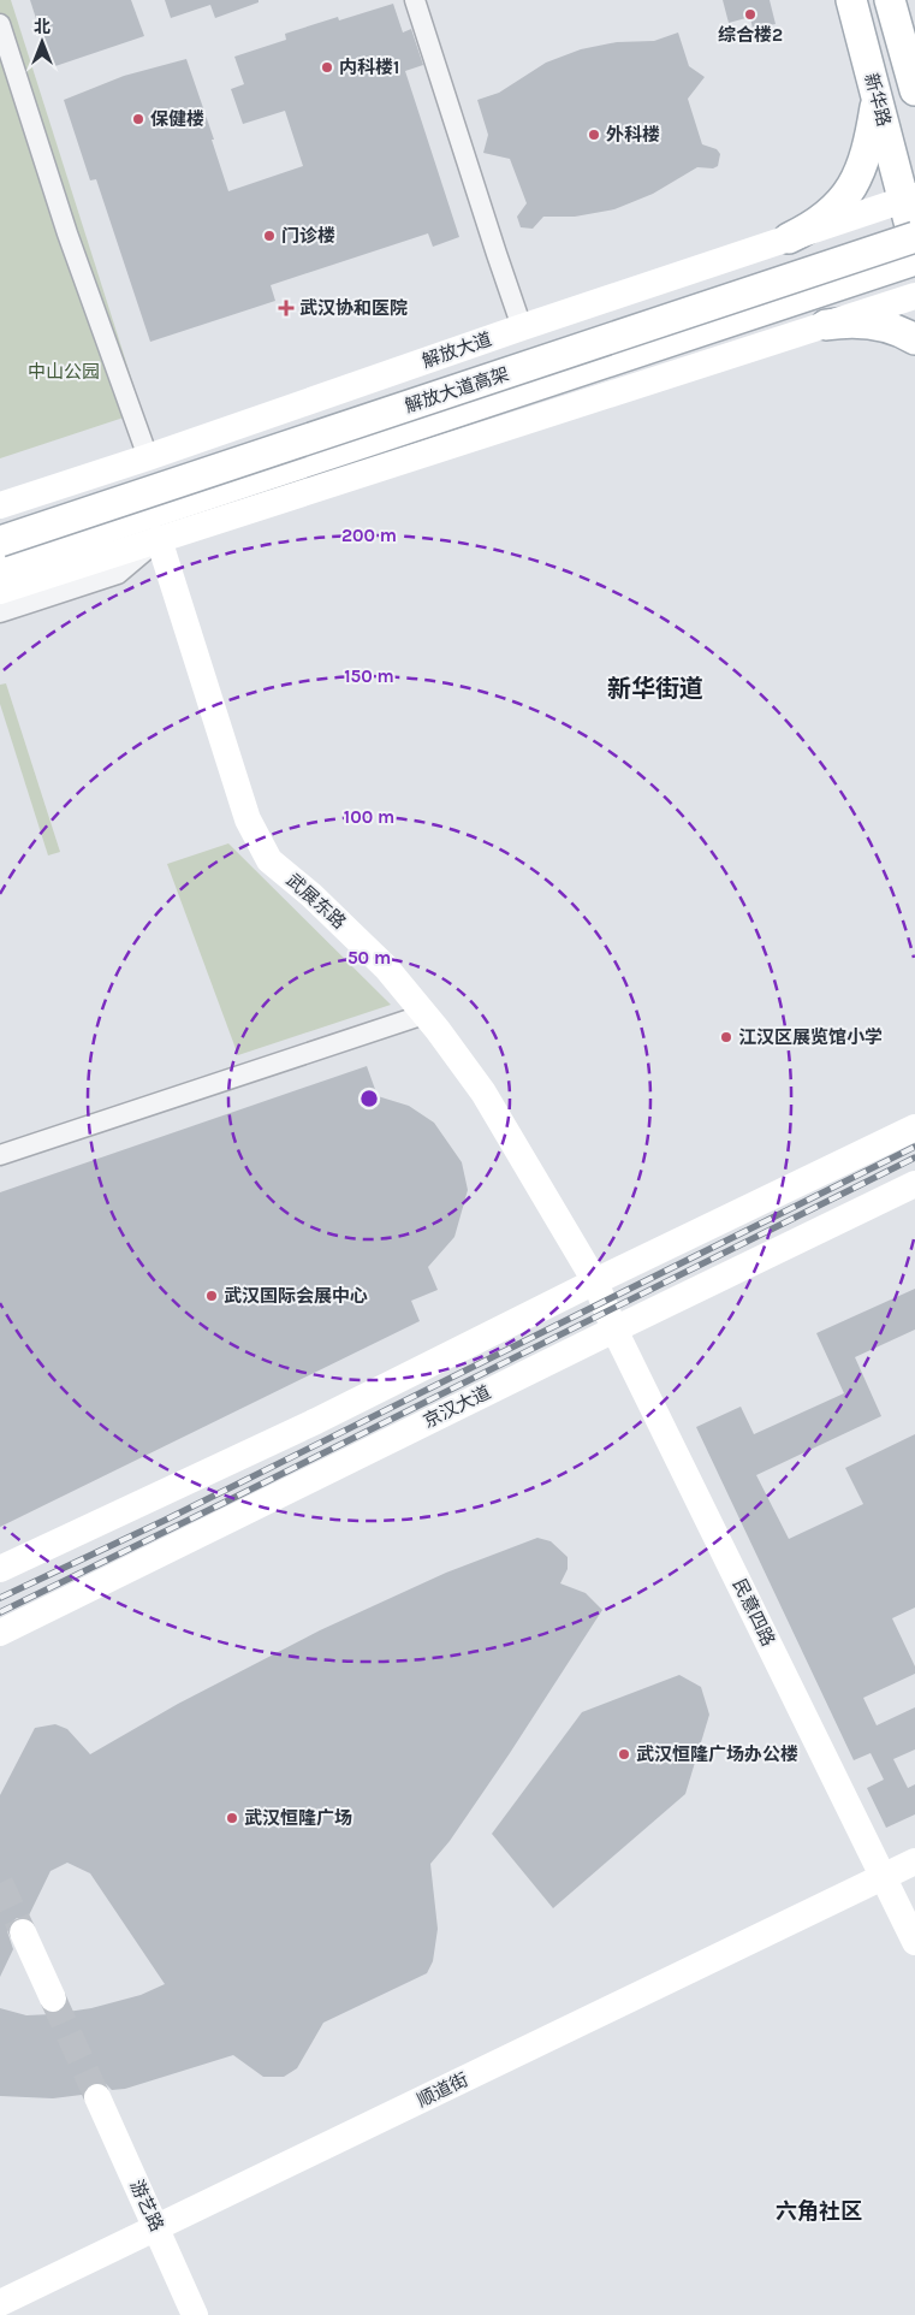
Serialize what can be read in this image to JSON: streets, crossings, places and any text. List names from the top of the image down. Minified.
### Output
{"streets":{"main road":["新华路","解放大道","解放大道高架","武展东路","京汉大道","民意四路","顺道街","游艺路"]},"crossings":[["新华路","解放大道"],["武展东路","民意四路"],["京汉大道","民意四路"],["民意四路","顺道街"],["顺道街","游艺路"]],"districts":["新华街道","六角社区"],"parks":["中山公园"],"places":{"other":["综合楼2","内科楼1","保健楼","外科楼","门诊楼","江汉区展览馆小学","武汉国际会展中心","武汉恒隆广场办公楼","武汉恒隆广场"],"health":["武汉协和医院"]},"north":"top","rings":["200 m","150 m","100 m","50 m"]}
